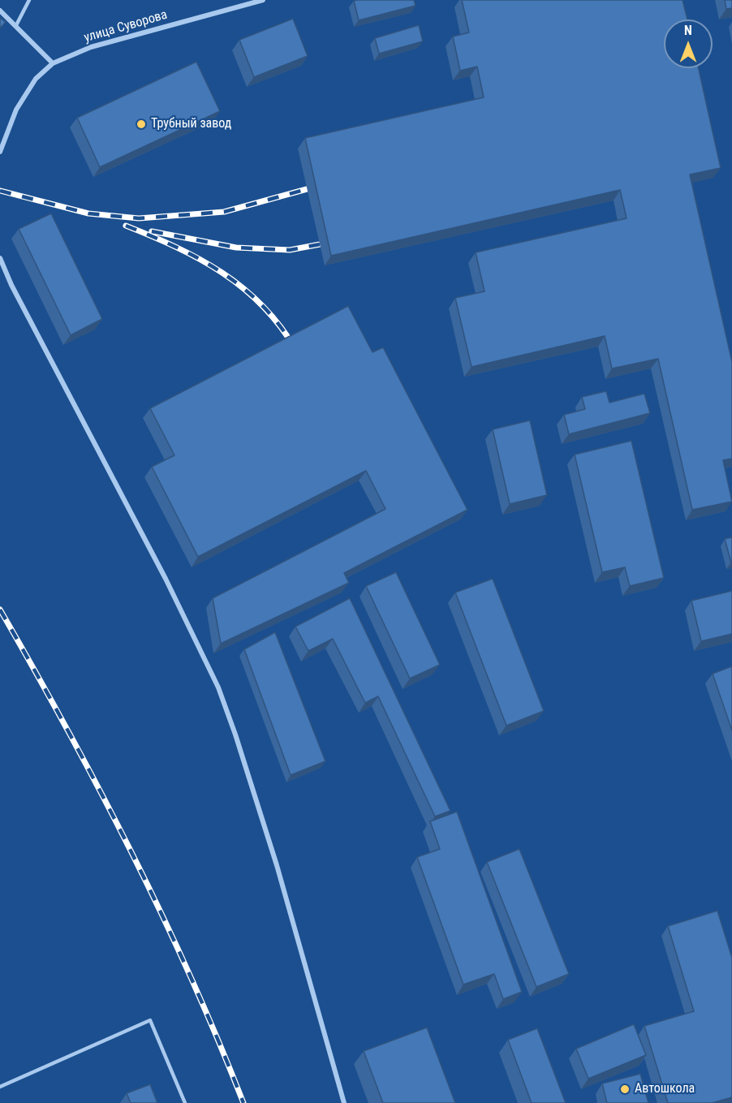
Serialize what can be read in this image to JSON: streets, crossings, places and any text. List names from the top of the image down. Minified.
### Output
{"streets":{"street":["улица Суворова"]},"places":["Трубный завод","Автошкола"],"north":"top"}
